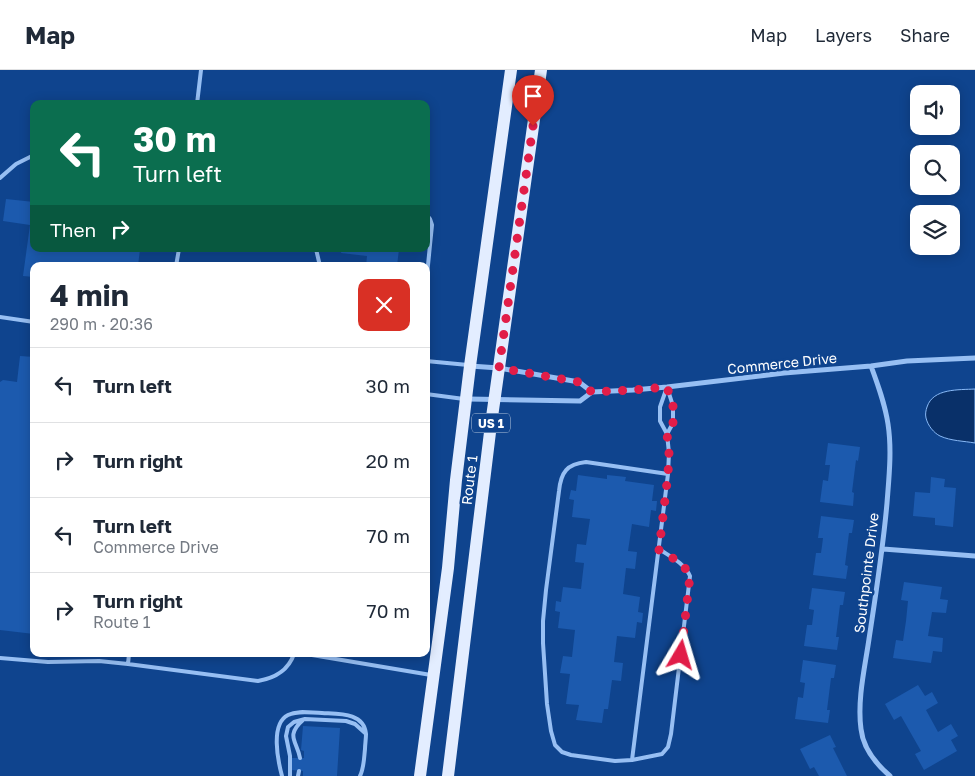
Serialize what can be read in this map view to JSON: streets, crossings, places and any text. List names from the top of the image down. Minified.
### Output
{"streets":{"main road":["US 1","Route 1"],"street":["Commerce Drive","Southpointe Drive"]},"crossings":[["Commerce Drive","Route 1"],["Commerce Drive","Southpointe Drive"]],"page":{"header":"Map","nav":["Map","Layers","Share"],"turn":["30 m","Turn left"],"then":"Then","heading":["4 min","290 m · 20:36"],"list":[{"name":"Turn left","value":"30 m"},{"name":"Turn right","value":"20 m"},{"name":"Turn left","note":"Commerce Drive","value":"70 m"},{"name":"Turn right","note":"Route 1","value":"70 m"}]}}
